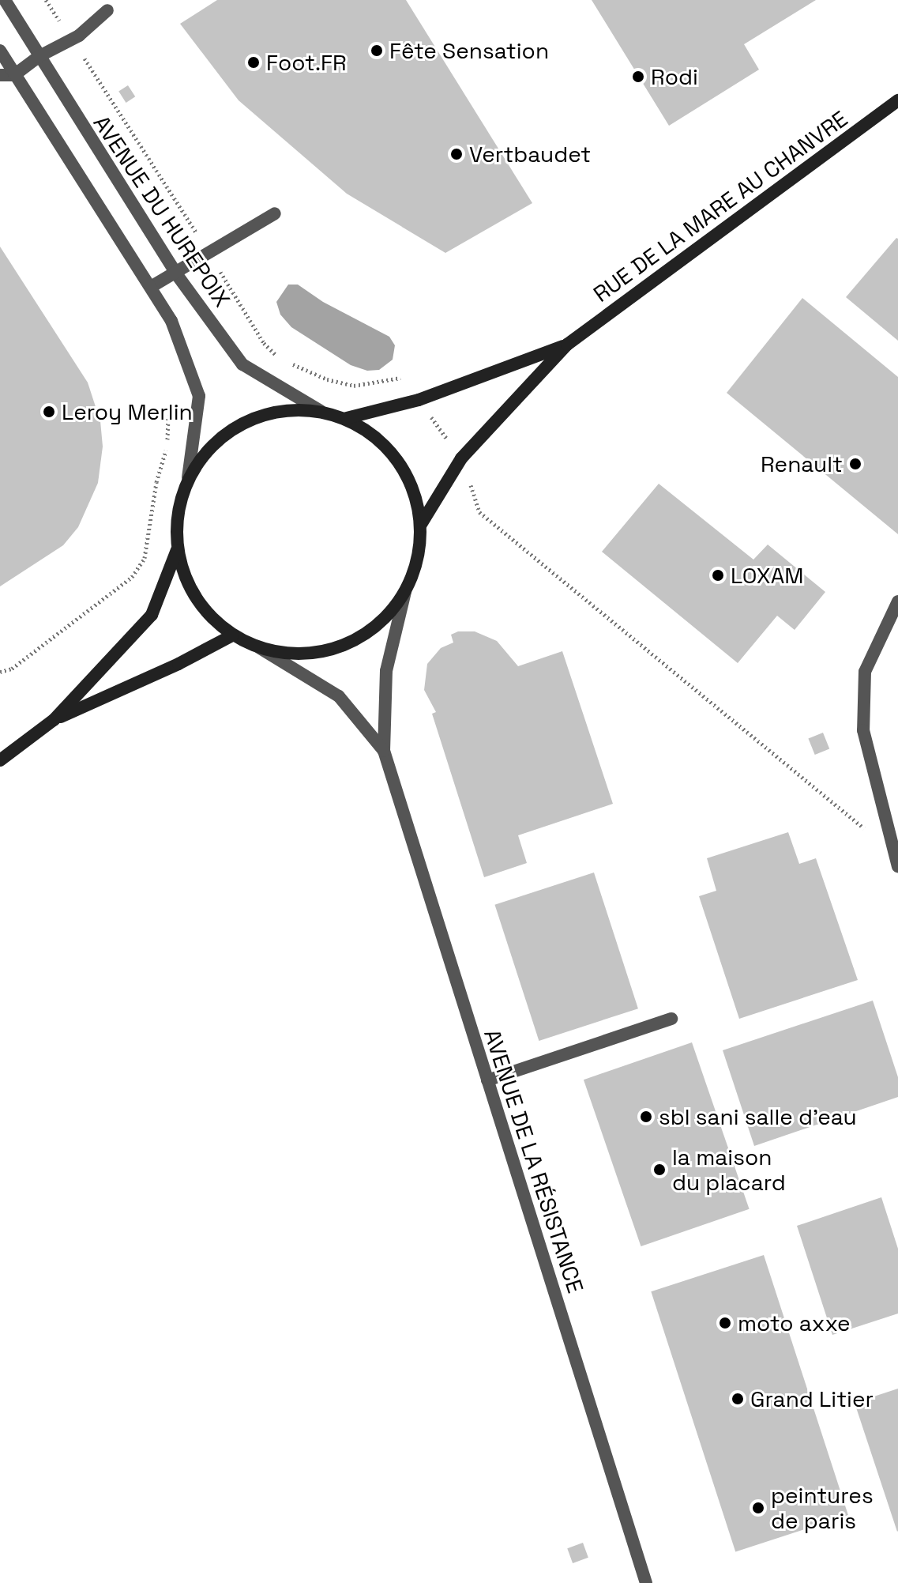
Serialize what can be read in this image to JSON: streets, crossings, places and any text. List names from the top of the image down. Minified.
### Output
{"streets":{"street":["RUE DE LA MARE AU CHANVRE","AVENUE DU HUREPOIX","AVENUE DE LA RÉSISTANCE"]},"places":["Fête Sensation","Foot.FR","Rodi","Vertbaudet","Leroy Merlin","Renault","LOXAM","sbl sani salle d'eau","la maison du placard","moto axxe","Grand Litier","peintures de paris"]}
